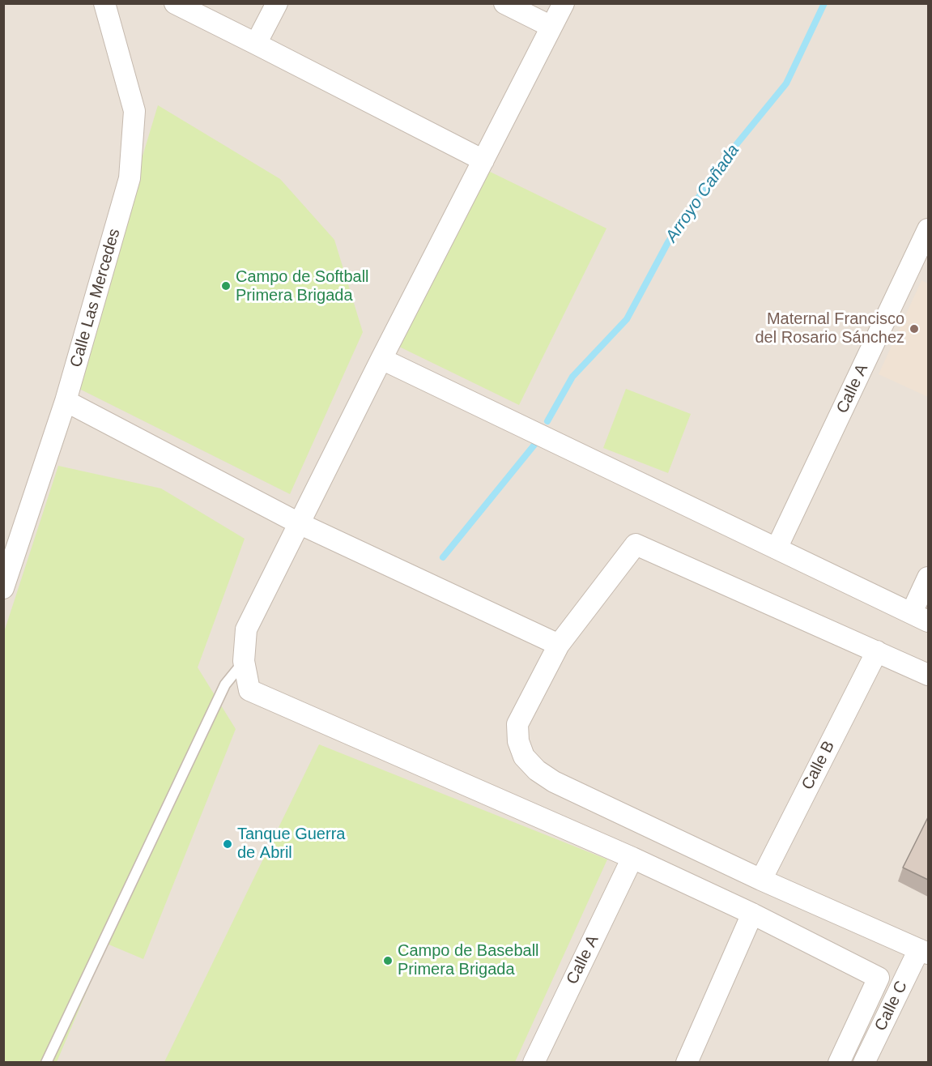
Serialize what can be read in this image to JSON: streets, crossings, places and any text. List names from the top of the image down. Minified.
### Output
{"streets":{"street":["Calle Las Mercedes","Calle A","Calle B","Calle C"]},"water":["Arroyo Cañada"],"places":["Campo de Softball Primera Brigada","Maternal Francisco del Rosario Sánchez","Tanque Guerra de Abril","Campo de Baseball Primera Brigada"]}
